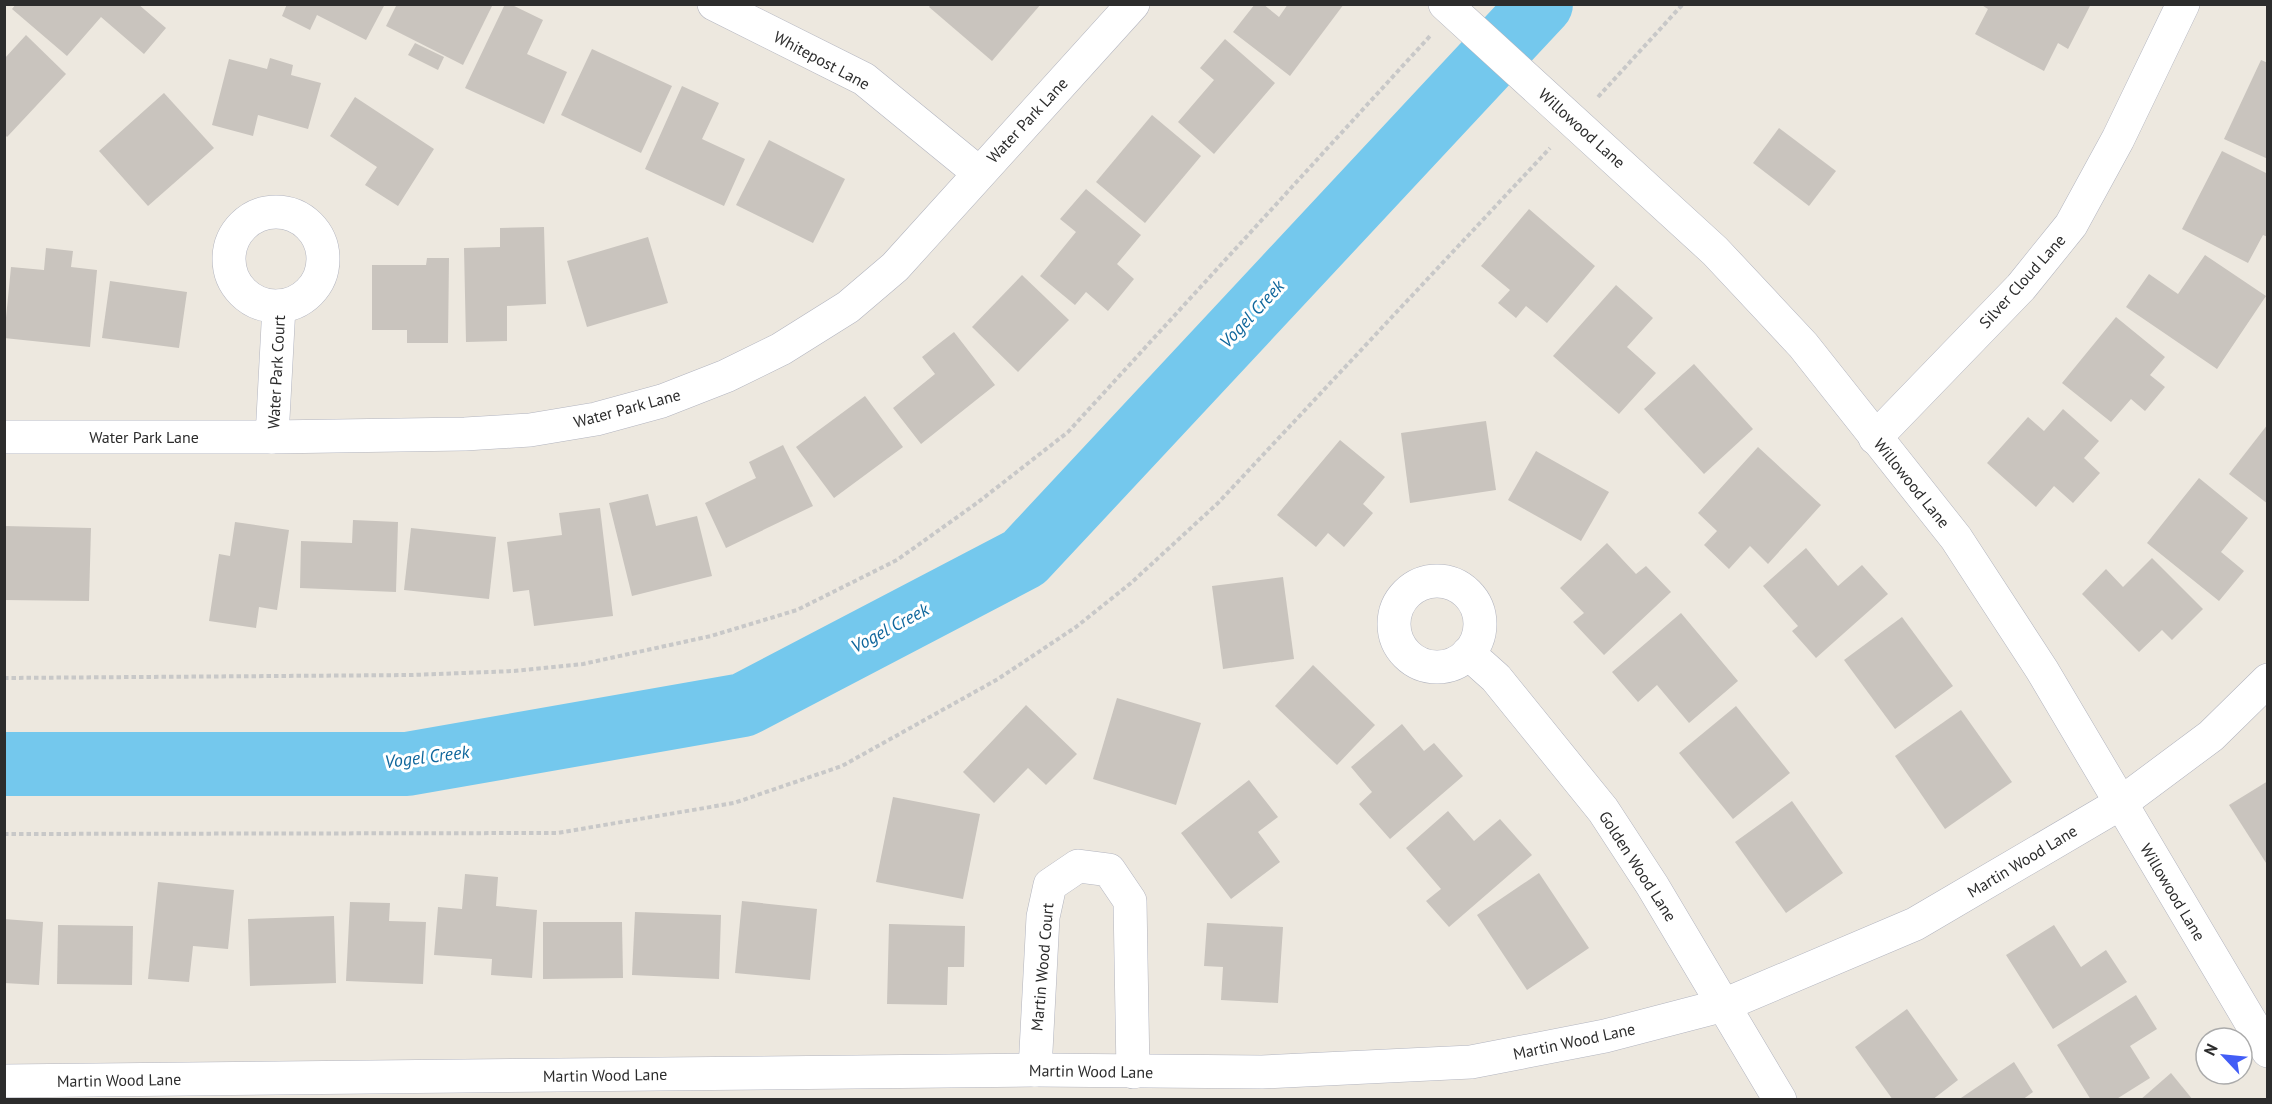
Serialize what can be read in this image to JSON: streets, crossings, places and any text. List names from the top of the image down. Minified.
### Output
{"streets":{"street":["Whitepost Lane","Water Park Lane","Willowood Lane","Silver Cloud Lane","Water Park Court","Martin Wood Lane","Golden Wood Lane","Martin Wood Court"]},"crossings":[["Whitepost Lane","Water Park Lane"],["Water Park Lane","Water Park Court"],["Willowood Lane","Silver Cloud Lane"],["Willowood Lane","Martin Wood Lane"],["Martin Wood Lane","Golden Wood Lane"],["Martin Wood Lane","Martin Wood Court"]],"water":["Vogel Creek"],"north":"top left"}
